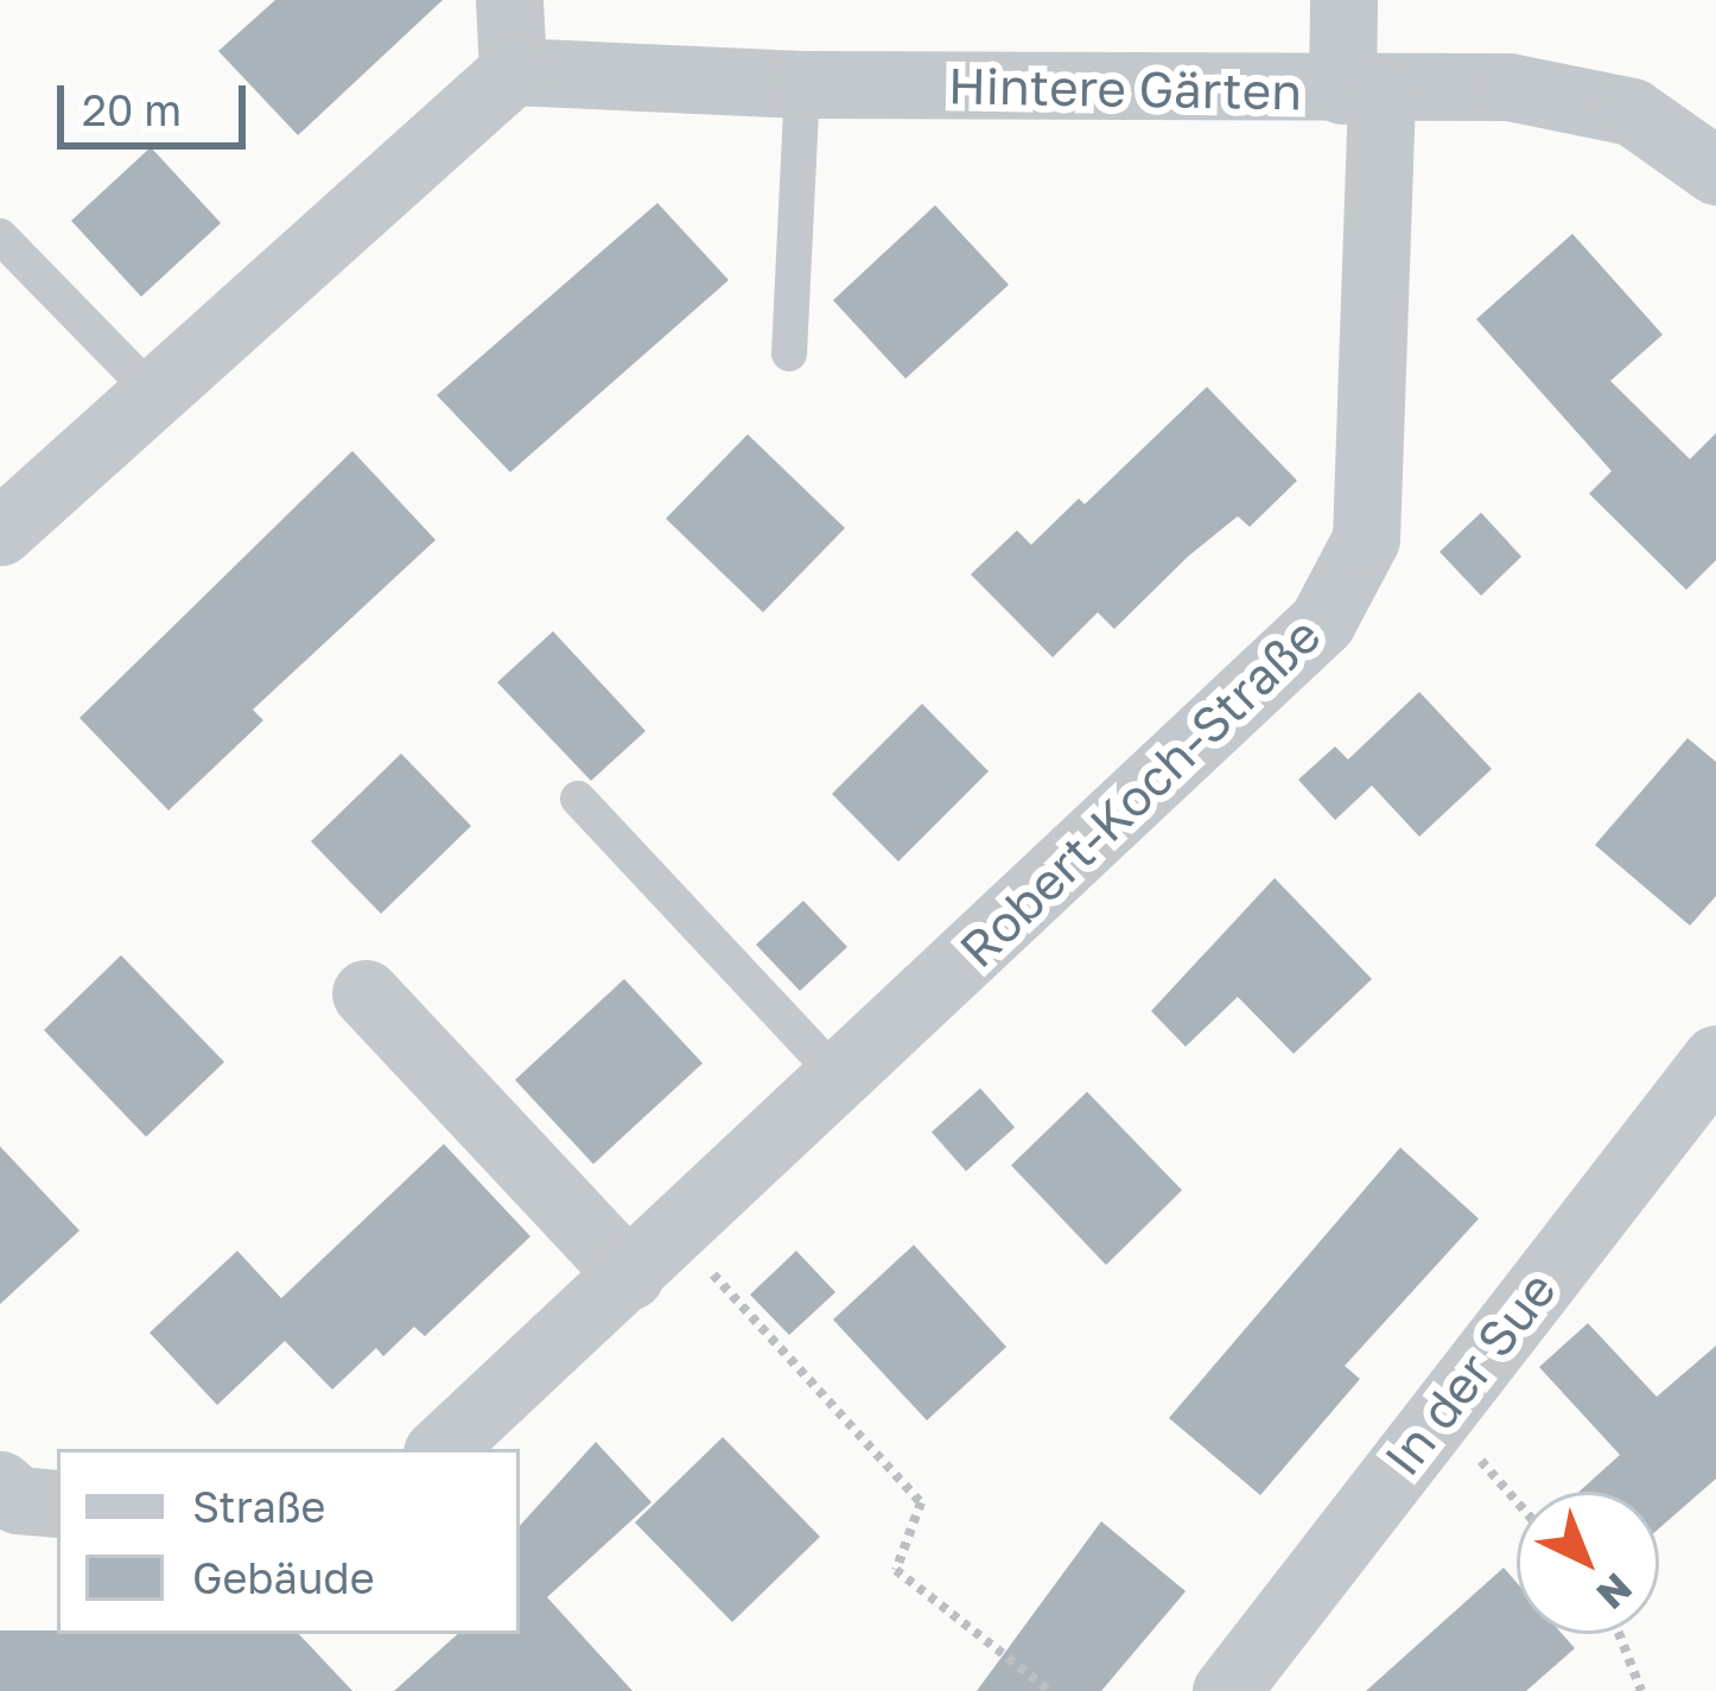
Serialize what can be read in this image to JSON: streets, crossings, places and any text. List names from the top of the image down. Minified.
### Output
{"streets":{"street":["Hintere Gärten","Robert-Koch-Straße","In der Sue"]},"crossings":[["Hintere Gärten","Robert-Koch-Straße"]],"legend":["Straße","Gebäude"],"scale_bar":"20 m","north":"bottom right"}
